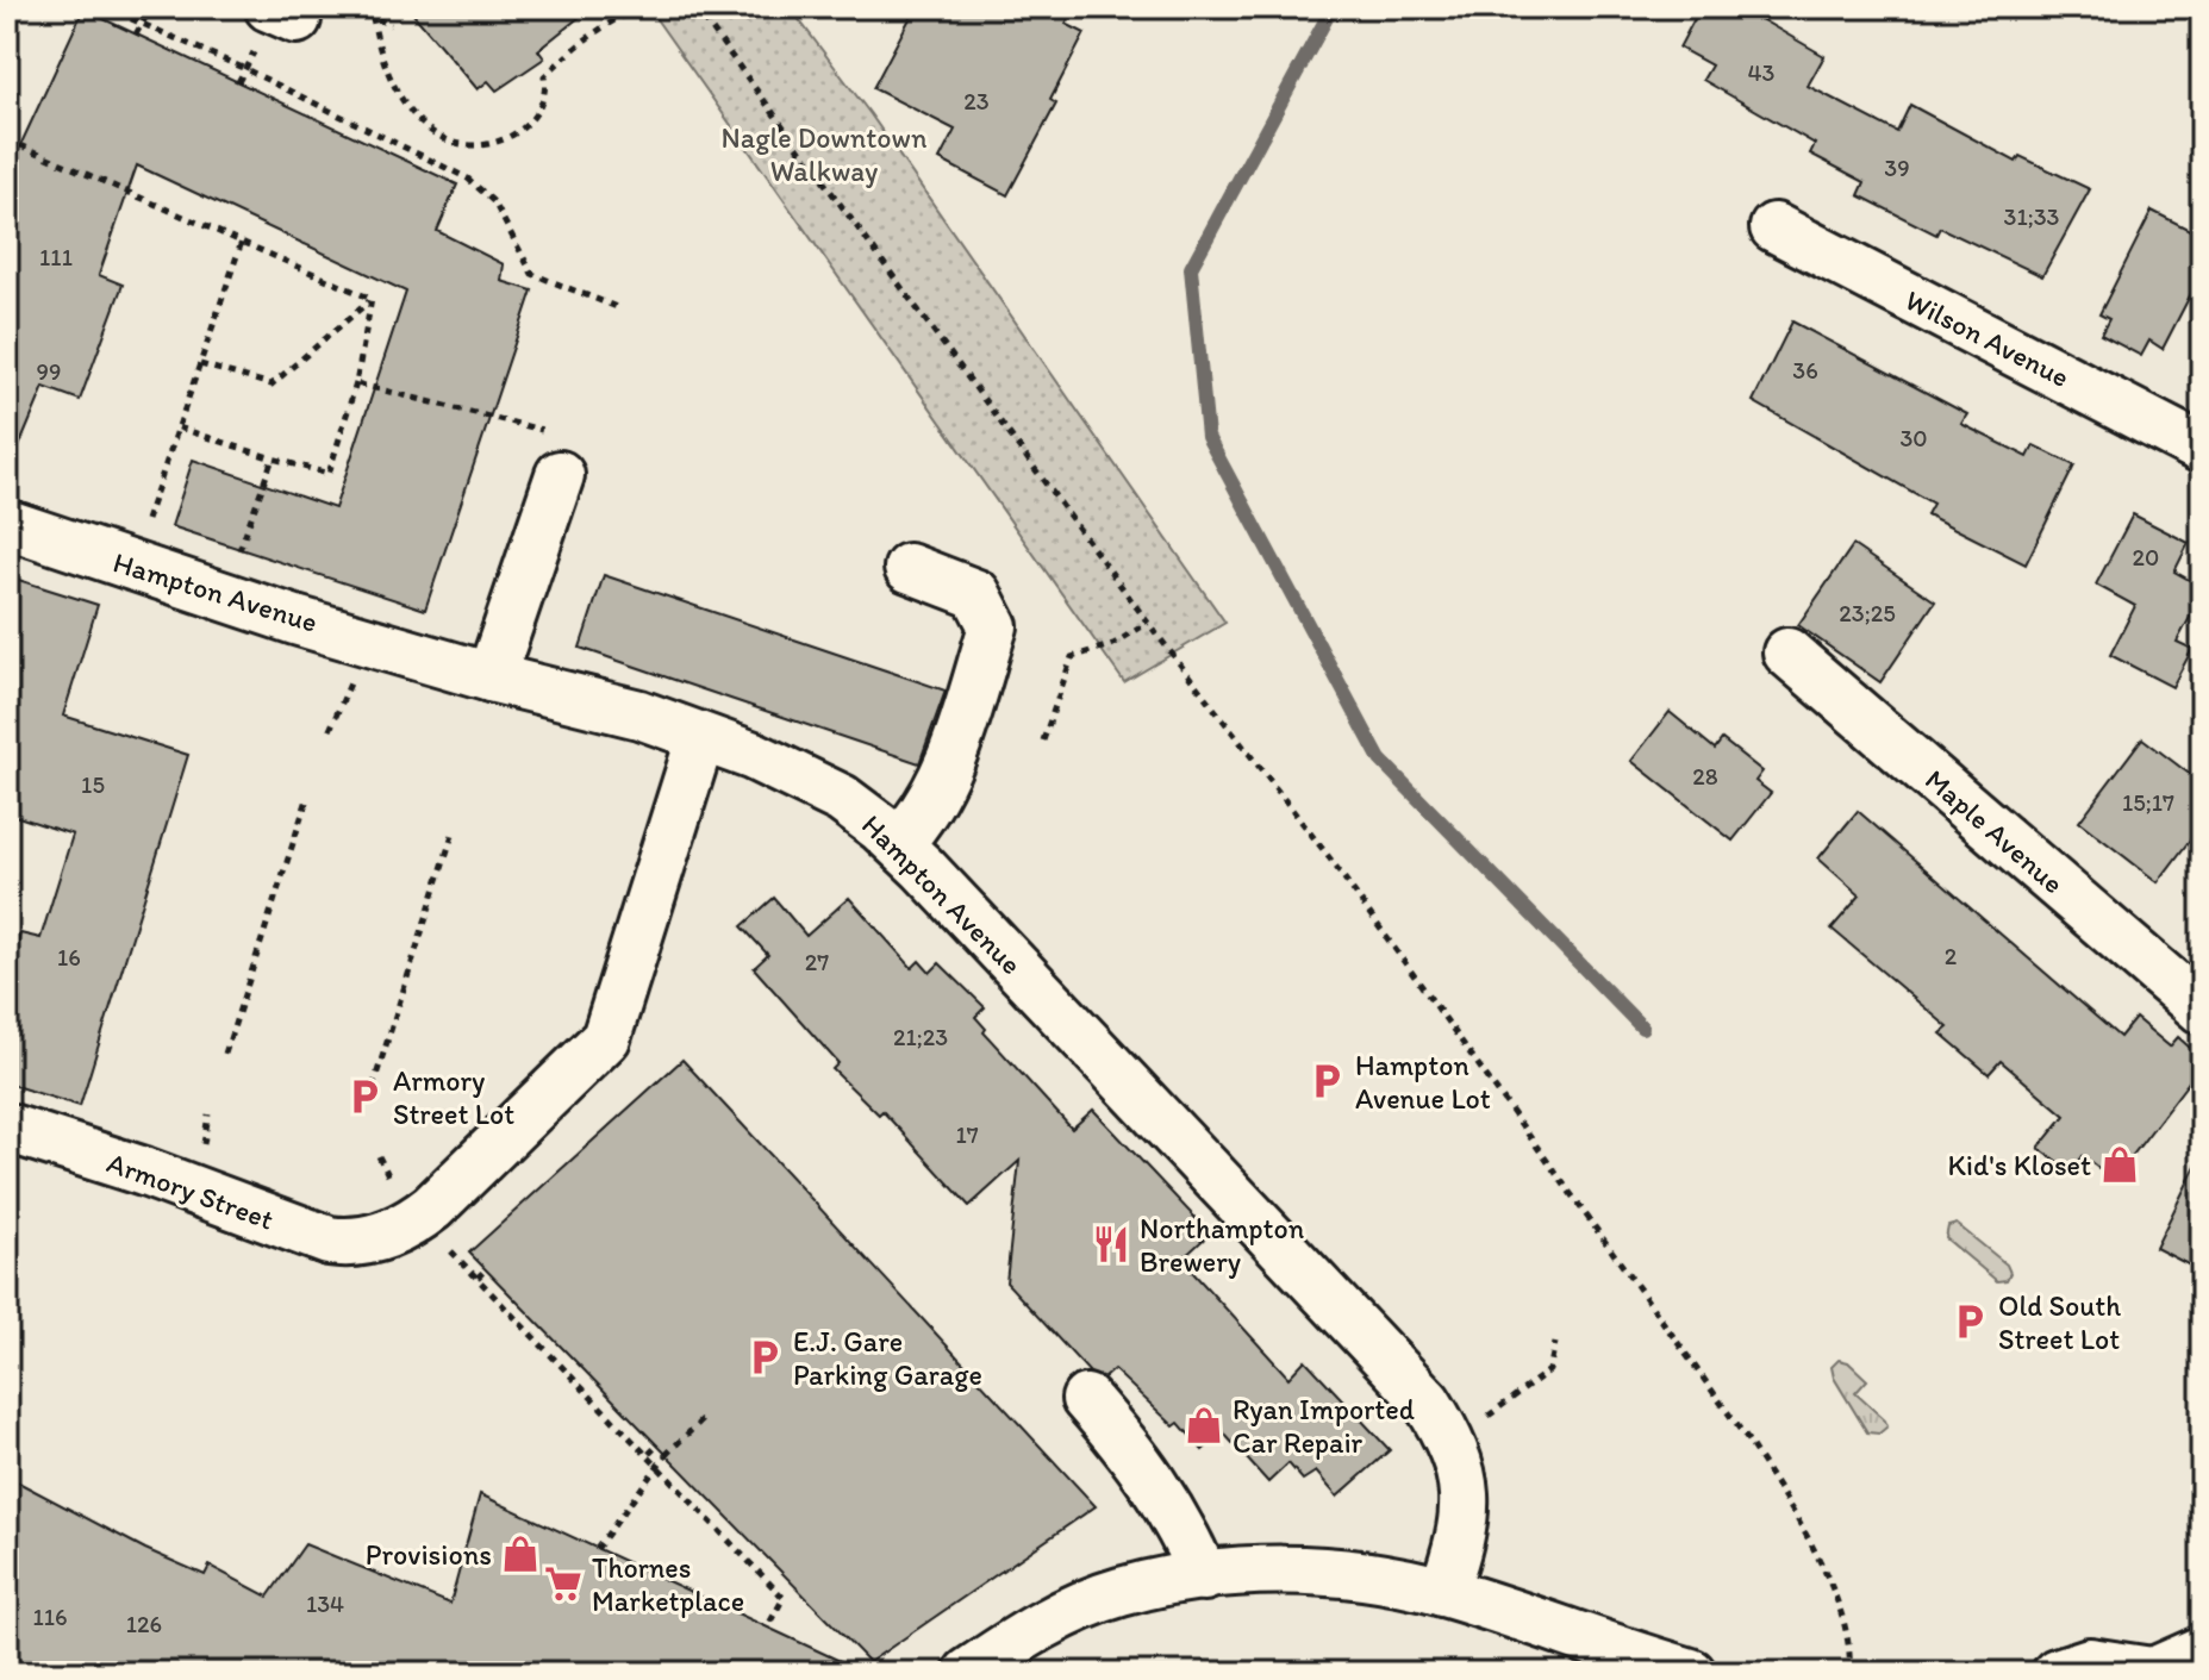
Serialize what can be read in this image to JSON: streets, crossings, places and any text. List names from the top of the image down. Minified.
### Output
{"streets":{"street":["Wilson Avenue","Hampton Avenue","Maple Avenue","Armory Street"]},"crossings":[["Hampton Avenue","Armory Street"]],"parks":["Nagle Downtown Walkway"],"places":{"parking":["Hampton Avenue Lot","Armory Street Lot","Old South Street Lot","E.J. Gare Parking Garage"],"shop":["Kid's Kloset","Ryan Imported Car Repair","Provisions"],"restaurant":["Northampton Brewery"],"supermarket":["Thornes Marketplace"]},"house_numbers":["43","23","39","31;33","111","36","99","30","20","23;25","28","15","15;17","2","16","27","21;23","17","134","116","126"]}
